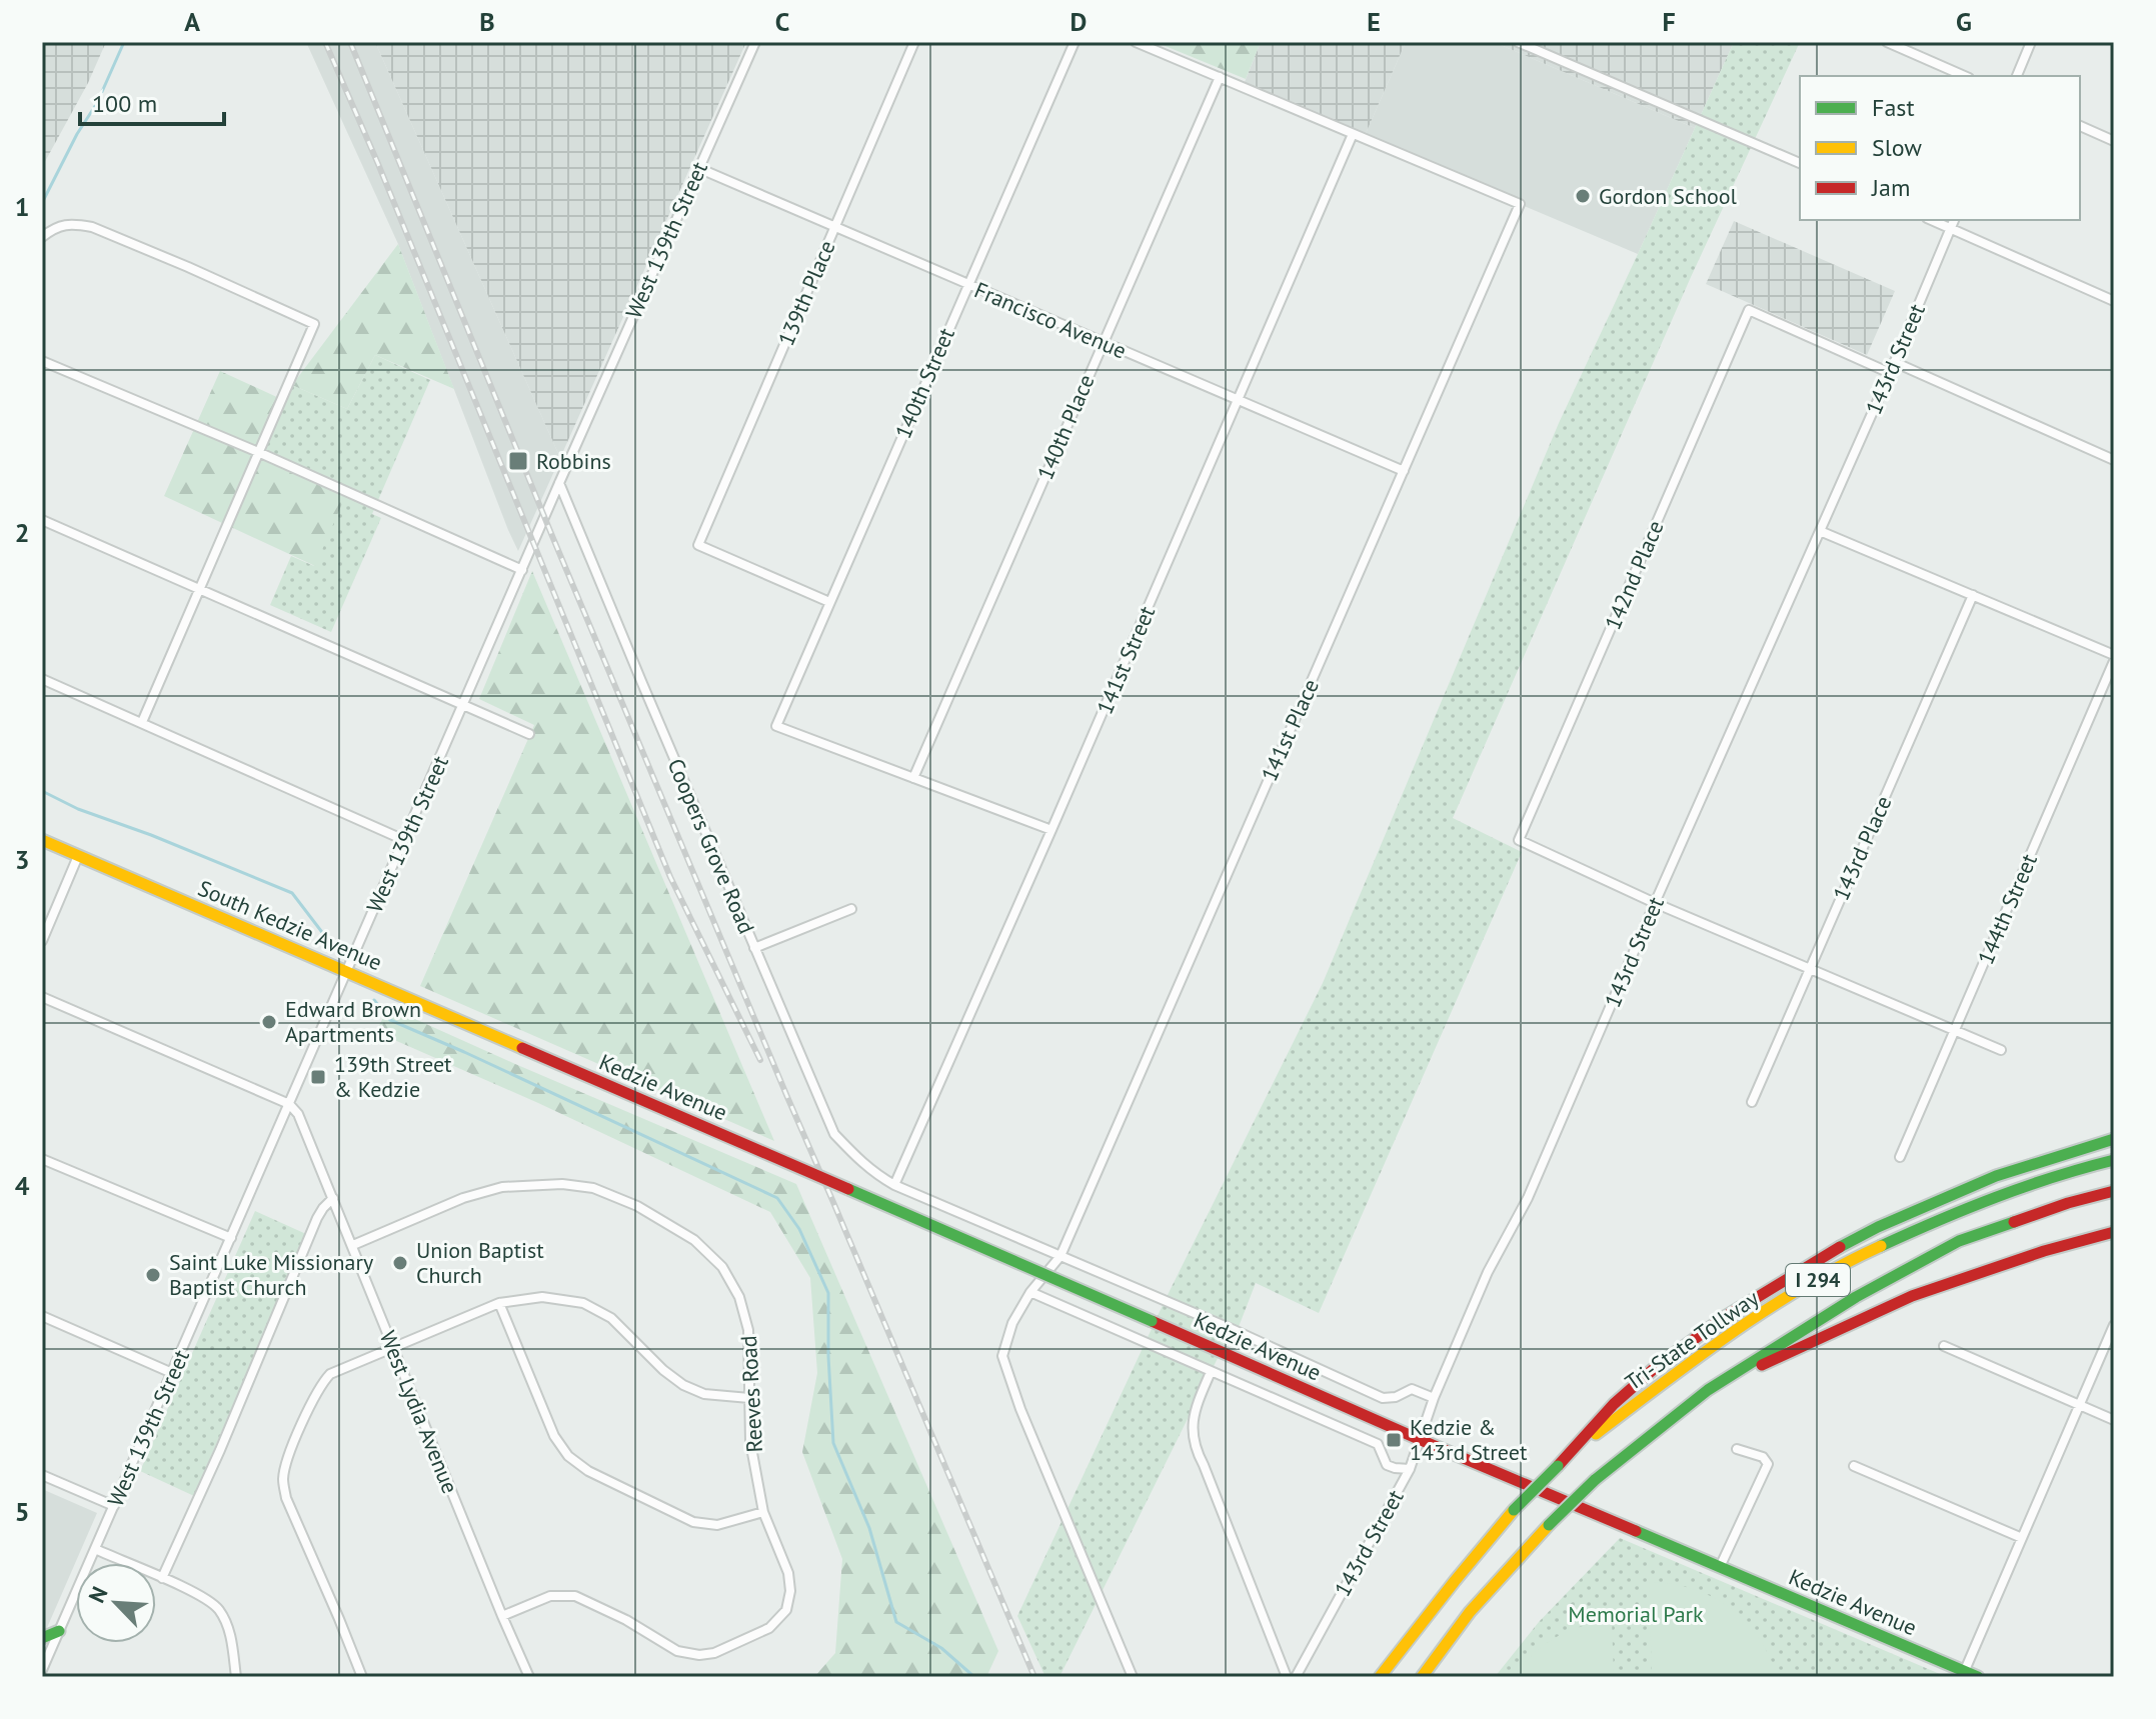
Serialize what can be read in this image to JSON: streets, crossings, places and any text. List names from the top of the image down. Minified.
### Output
{"streets":{"main road":["South Kedzie Avenue","Kedzie Avenue","I 294","Tri-State Tollway"],"street":["West 139th Street","139th Place","Francisco Avenue","143rd Street","140th Street","140th Place","142nd Place","141st Street","141st Place","Coopers Grove Road","143rd Place","144th Street","Reeves Road","West Lydia Avenue"]},"crossings":[["West 139th Street","Francisco Avenue"],["West 139th Street","Coopers Grove Road"],["West 139th Street","South Kedzie Avenue"],["West 139th Street","West Lydia Avenue"],["139th Place","Francisco Avenue"],["139th Place","140th Street"],["Francisco Avenue","140th Street"],["Francisco Avenue","140th Place"],["Francisco Avenue","141st Street"],["Francisco Avenue","141st Place"],["143rd Street","142nd Place"],["143rd Street","Coopers Grove Road"],["143rd Street","Kedzie Avenue"],["140th Street","140th Place"],["141st Street","141st Place"],["141st Street","Coopers Grove Road"],["141st Place","Coopers Grove Road"],["South Kedzie Avenue","Kedzie Avenue"],["Reeves Road","West Lydia Avenue"]],"parks":["Memorial Park"],"places":{"other":["Gordon School","Edward Brown Apartments","Union Baptist Church","Saint Luke Missionary Baptist Church"],"transit":["Robbins","139th Street & Kedzie","Kedzie & 143rd Street"]},"legend":["Fast","Slow","Jam"],"scale_bar":"100 m","north":"top left","grid":{"columns":["A","B","C","D","E","F","G"],"rows":["1","2","3","4","5"]}}
